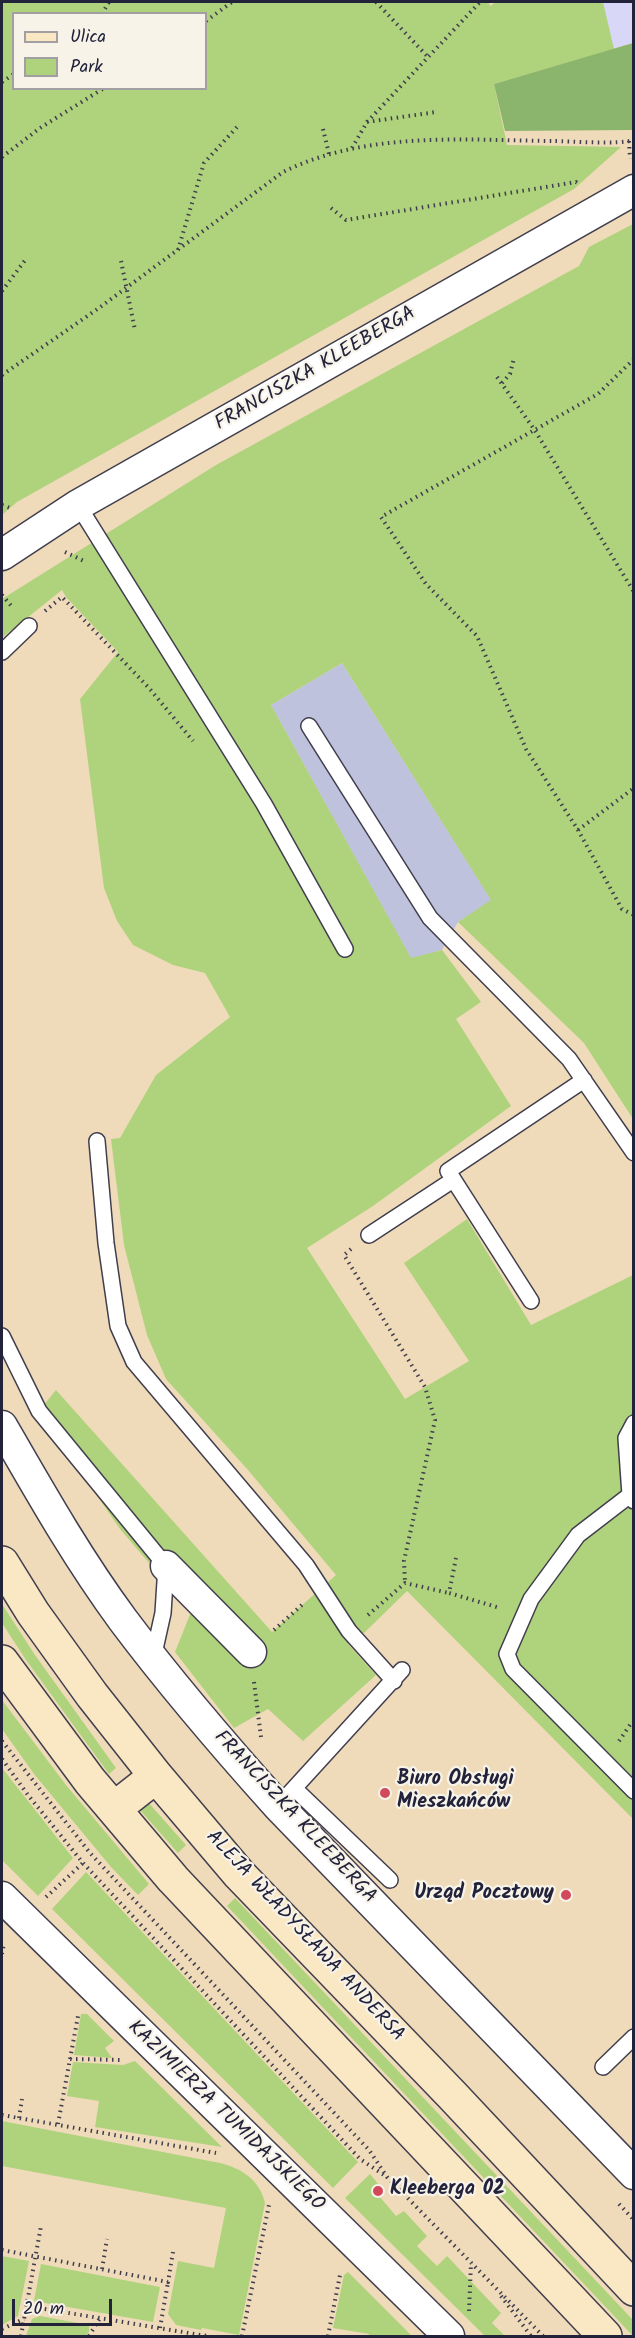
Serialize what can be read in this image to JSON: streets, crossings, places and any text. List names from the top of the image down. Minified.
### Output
{"streets":{"main road":["ALEJA WŁADYSŁAWA ANDERSA"],"street":["FRANCISZKA KLEEBERGA","KAZIMIERZA TUMIDAJSKIEGO"]},"places":["Biuro Obsługi Mieszkańców","Urząd Pocztowy","Kleeberga 02"],"legend":["Ulica","Park"],"scale_bar":"20 m"}
